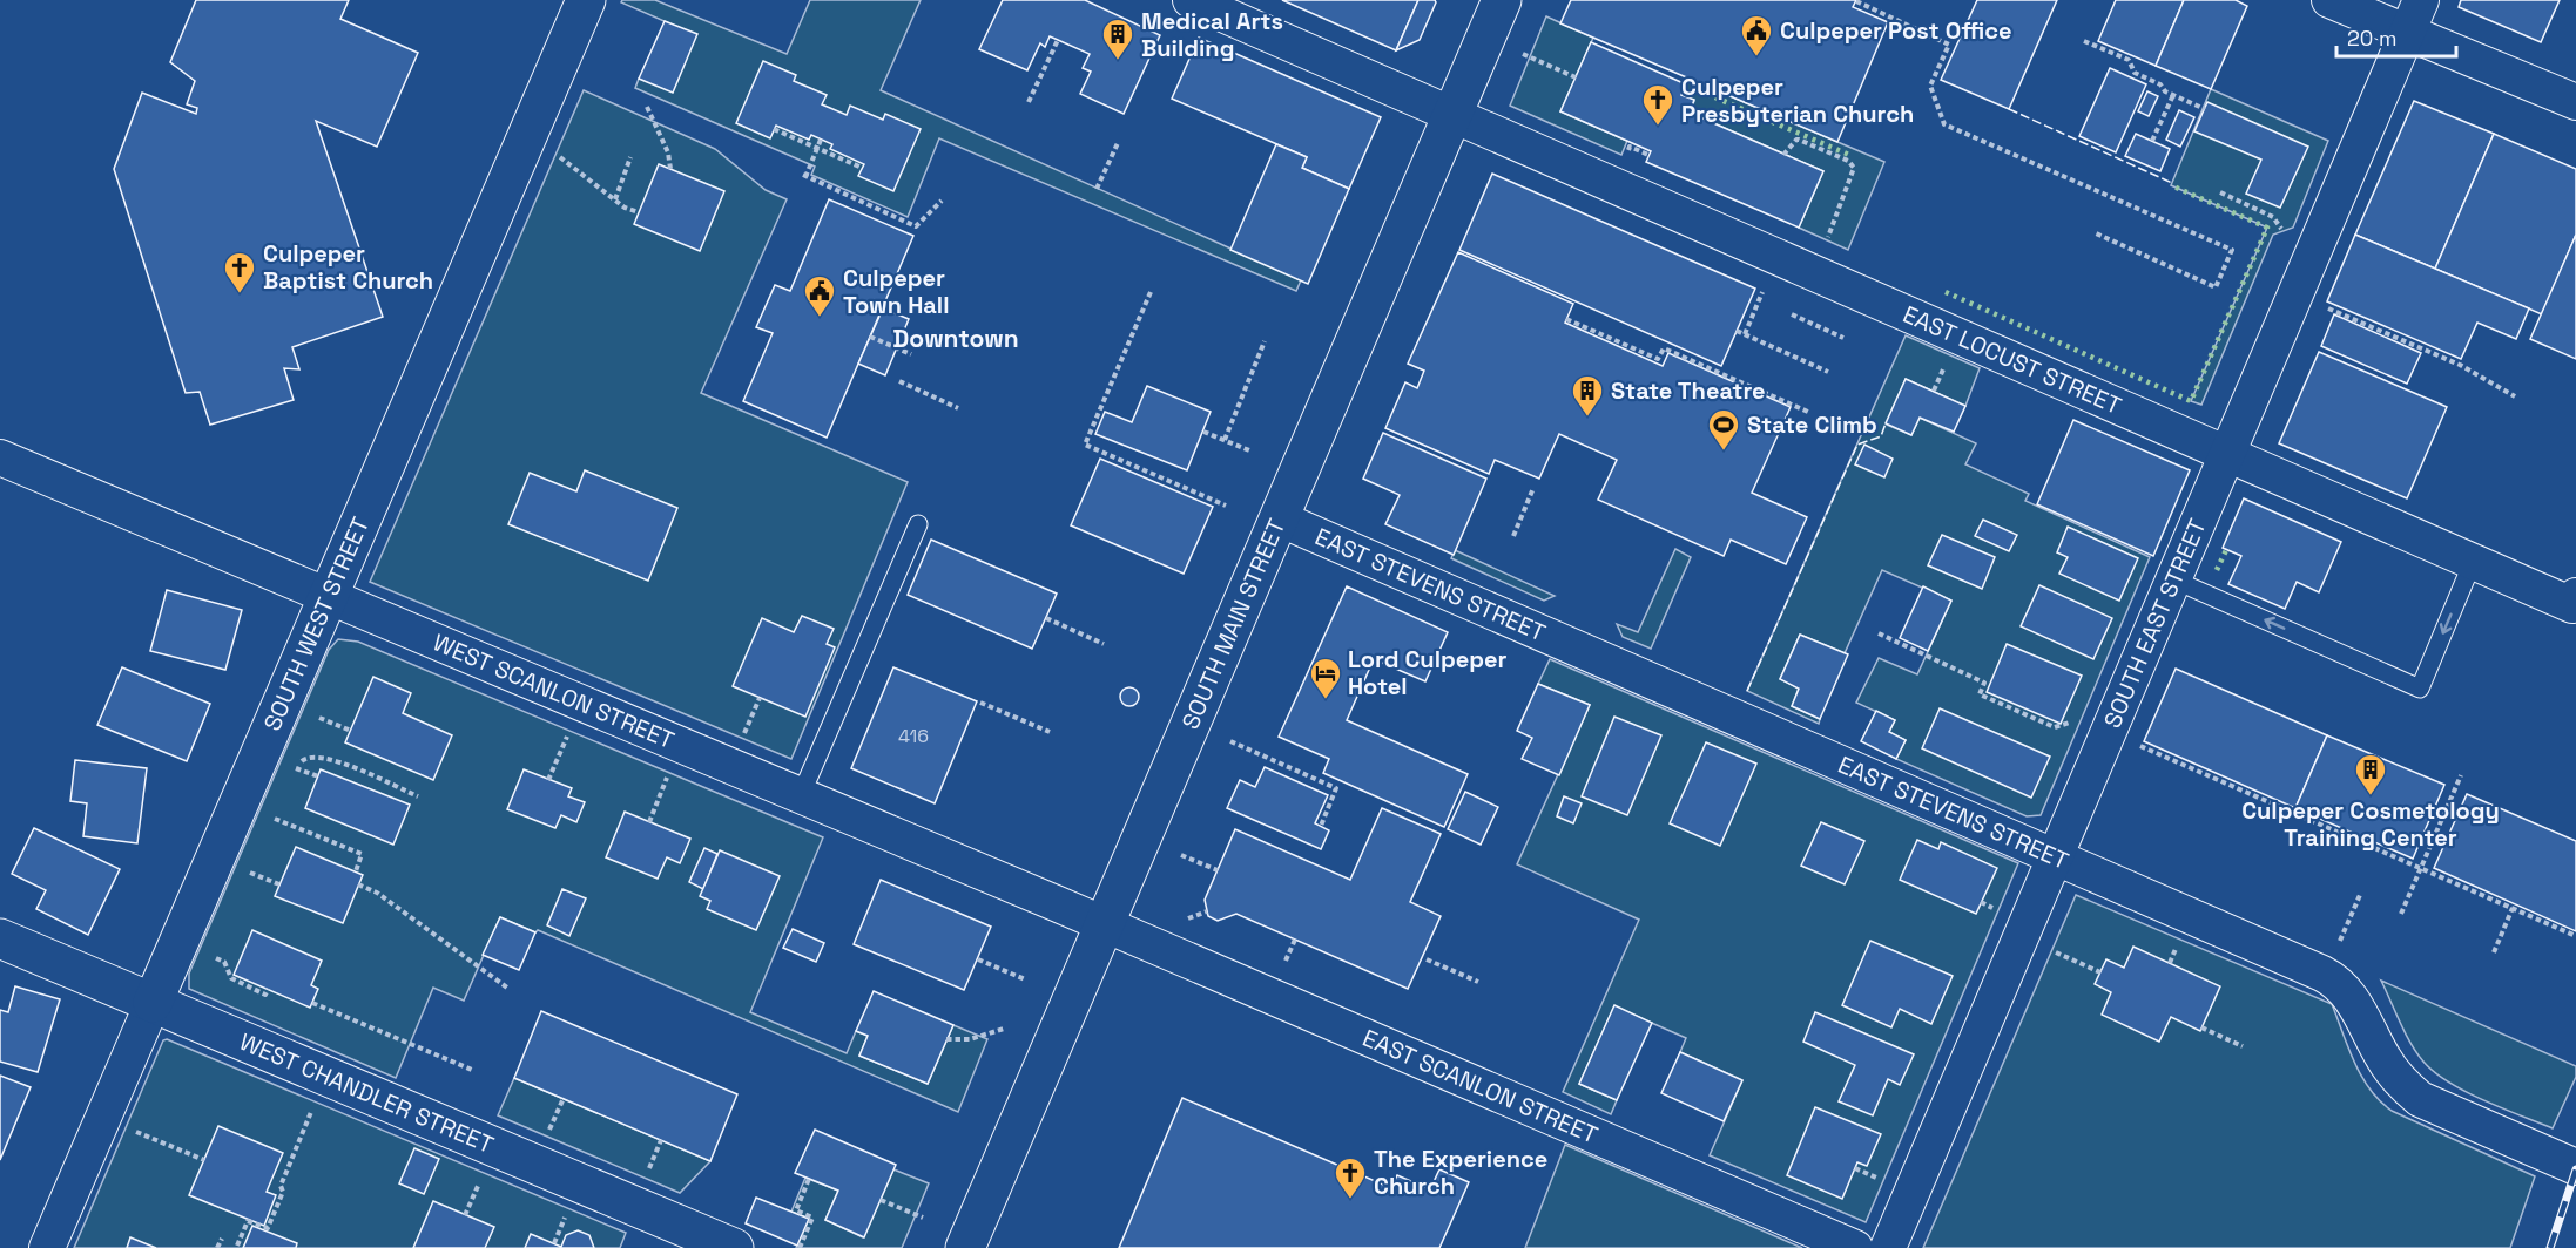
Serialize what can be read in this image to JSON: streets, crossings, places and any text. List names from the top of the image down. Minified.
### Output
{"streets":{"street":["EAST LOCUST STREET","EAST STEVENS STREET","SOUTH WEST STREET","SOUTH MAIN STREET","SOUTH EAST STREET","WEST SCANLON STREET","EAST SCANLON STREET","WEST CHANDLER STREET"]},"crossings":[["EAST LOCUST STREET","SOUTH MAIN STREET"],["EAST LOCUST STREET","SOUTH EAST STREET"],["EAST STEVENS STREET","SOUTH MAIN STREET"],["EAST STEVENS STREET","SOUTH EAST STREET"],["SOUTH WEST STREET","WEST SCANLON STREET"],["SOUTH WEST STREET","WEST CHANDLER STREET"],["SOUTH MAIN STREET","WEST SCANLON STREET"],["SOUTH MAIN STREET","EAST SCANLON STREET"],["WEST SCANLON STREET","EAST SCANLON STREET"]],"districts":["Downtown"],"places":{"public building":["Culpeper Post Office","Culpeper Town Hall"],"building":["Medical Arts Building","State Theatre","Culpeper Cosmetology Training Center"],"church":["Culpeper Presbyterian Church","Culpeper Baptist Church","The Experience Church"],"sports":["State Climb"],"hotel":["Lord Culpeper Hotel"]},"house_numbers":["416"],"scale_bar":"20 m"}
